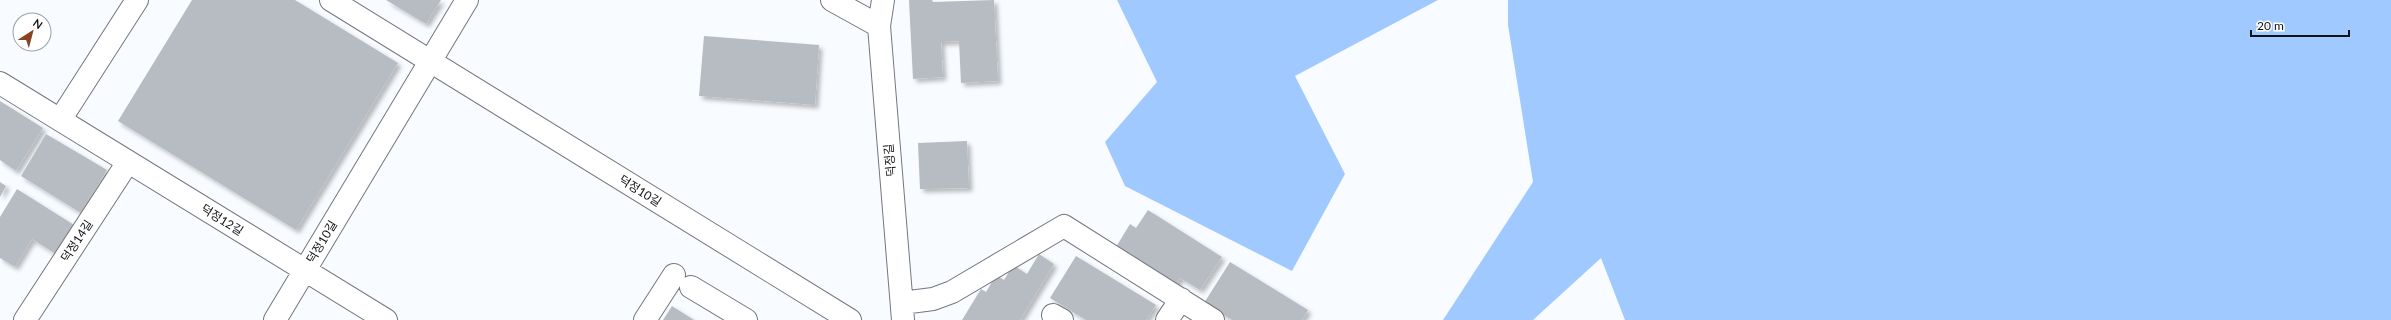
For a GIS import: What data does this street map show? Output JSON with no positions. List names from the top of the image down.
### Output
{
  "streets": {
    "street": [
      "덕정길",
      "덕정10길",
      "덕정12길",
      "덕정14길"
    ]
  },
  "crossings": [
    ["덕정10길", "덕정12길"],
    ["덕정12길", "덕정14길"]
  ],
  "scale_bar": "20 m",
  "north": "top right"
}
